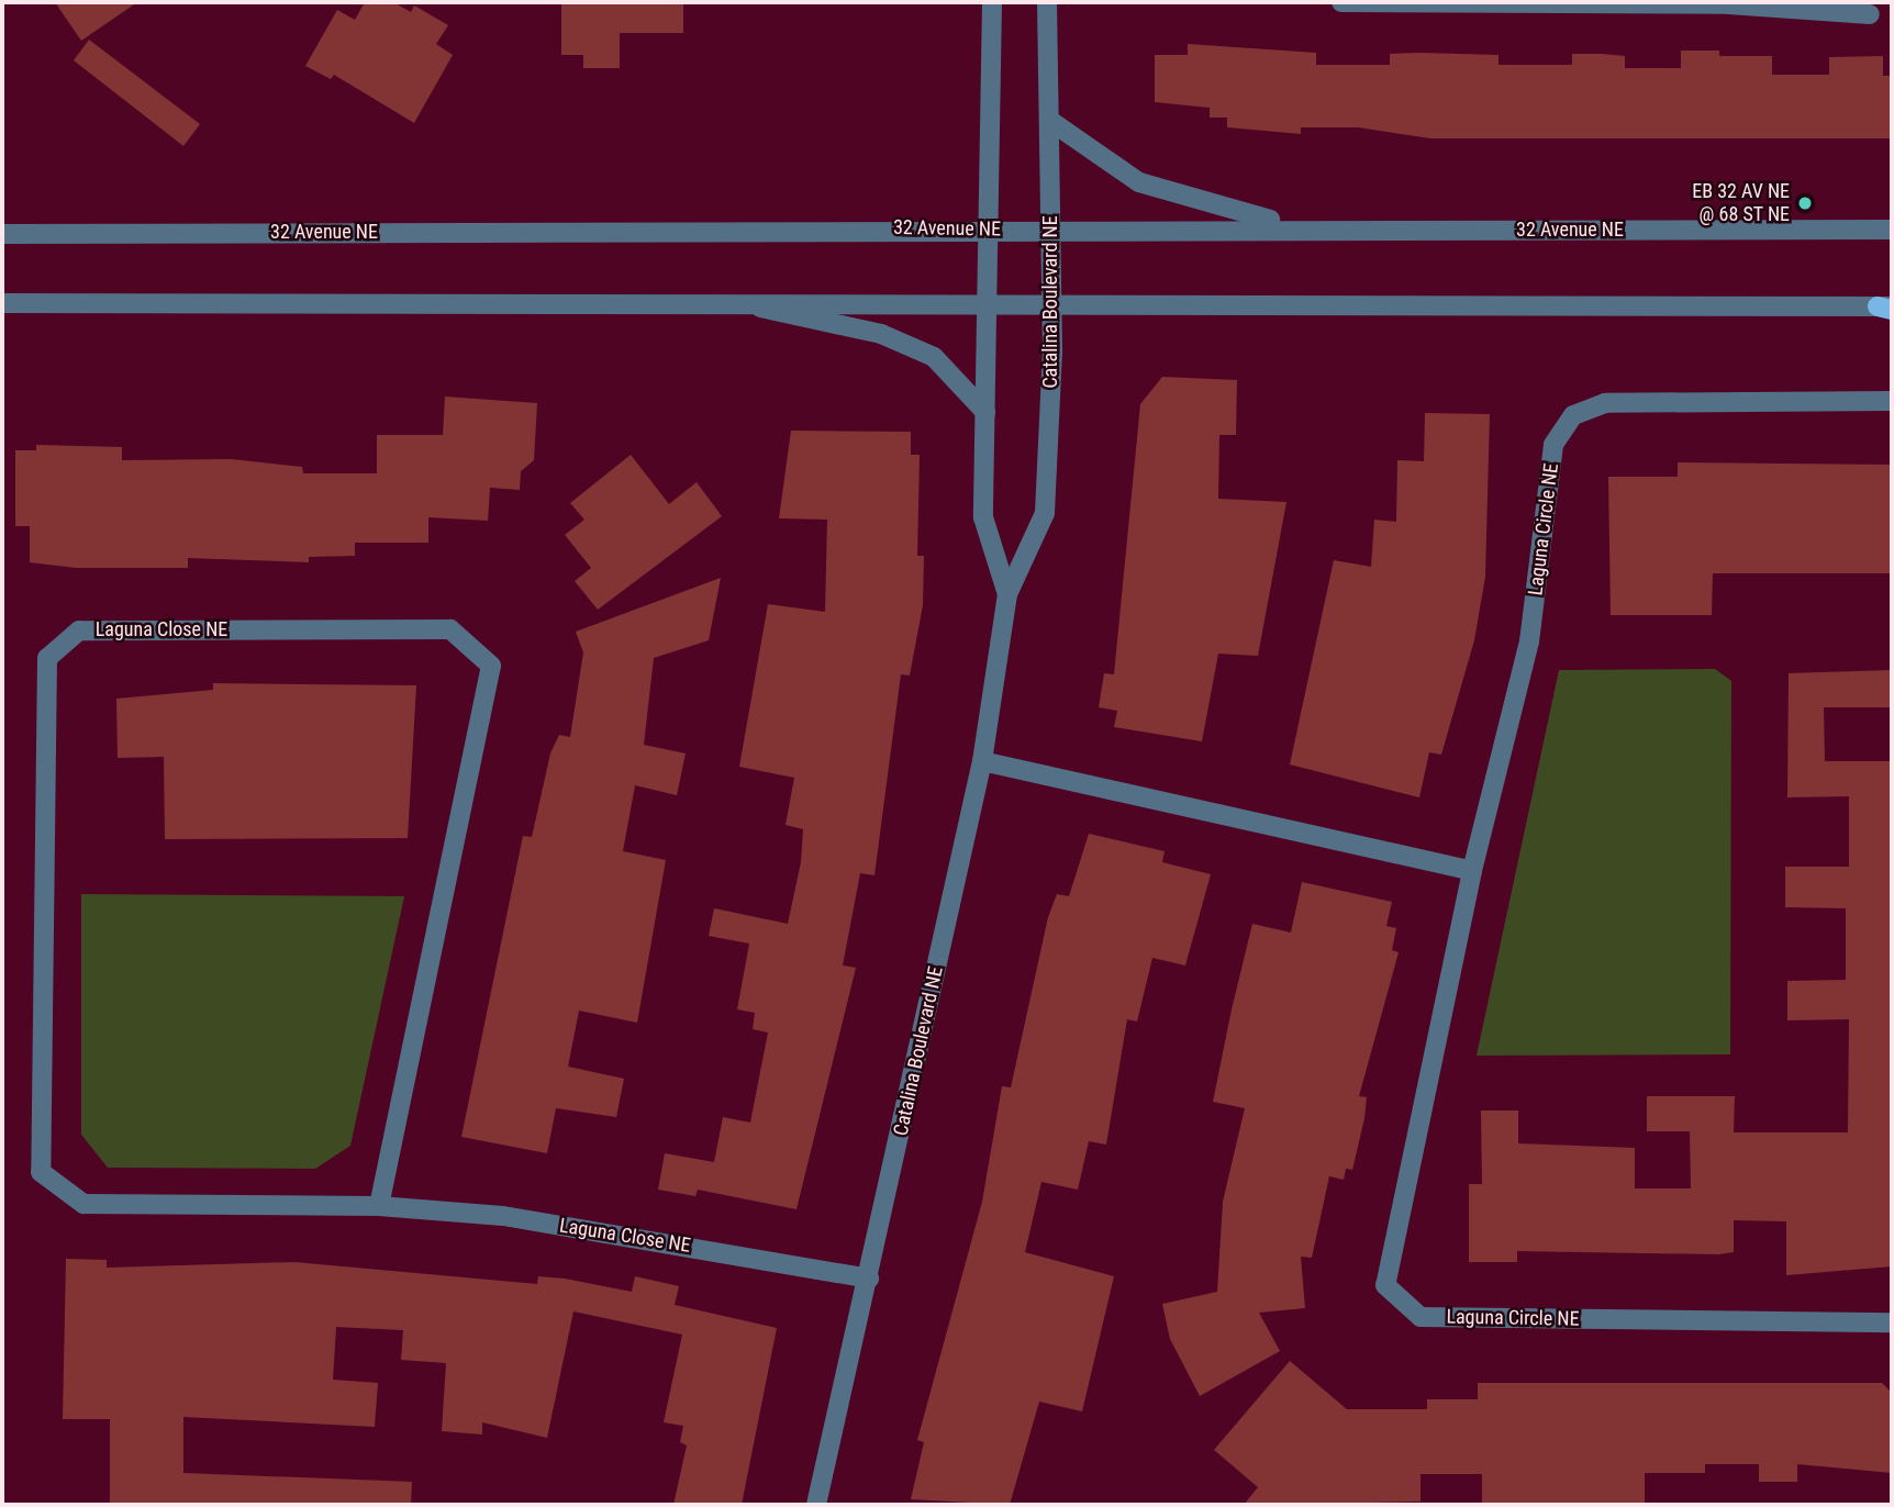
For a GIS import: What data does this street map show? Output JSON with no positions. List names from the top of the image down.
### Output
{
  "streets": {
    "street": [
      "32 Avenue NE",
      "Catalina Boulevard NE",
      "Laguna Circle NE",
      "Laguna Close NE"
    ]
  },
  "crossings": [
    ["32 Avenue NE", "Catalina Boulevard NE"],
    ["Catalina Boulevard NE", "Laguna Close NE"]
  ],
  "places": ["EB 32 AV NE @ 68 ST NE"]
}
